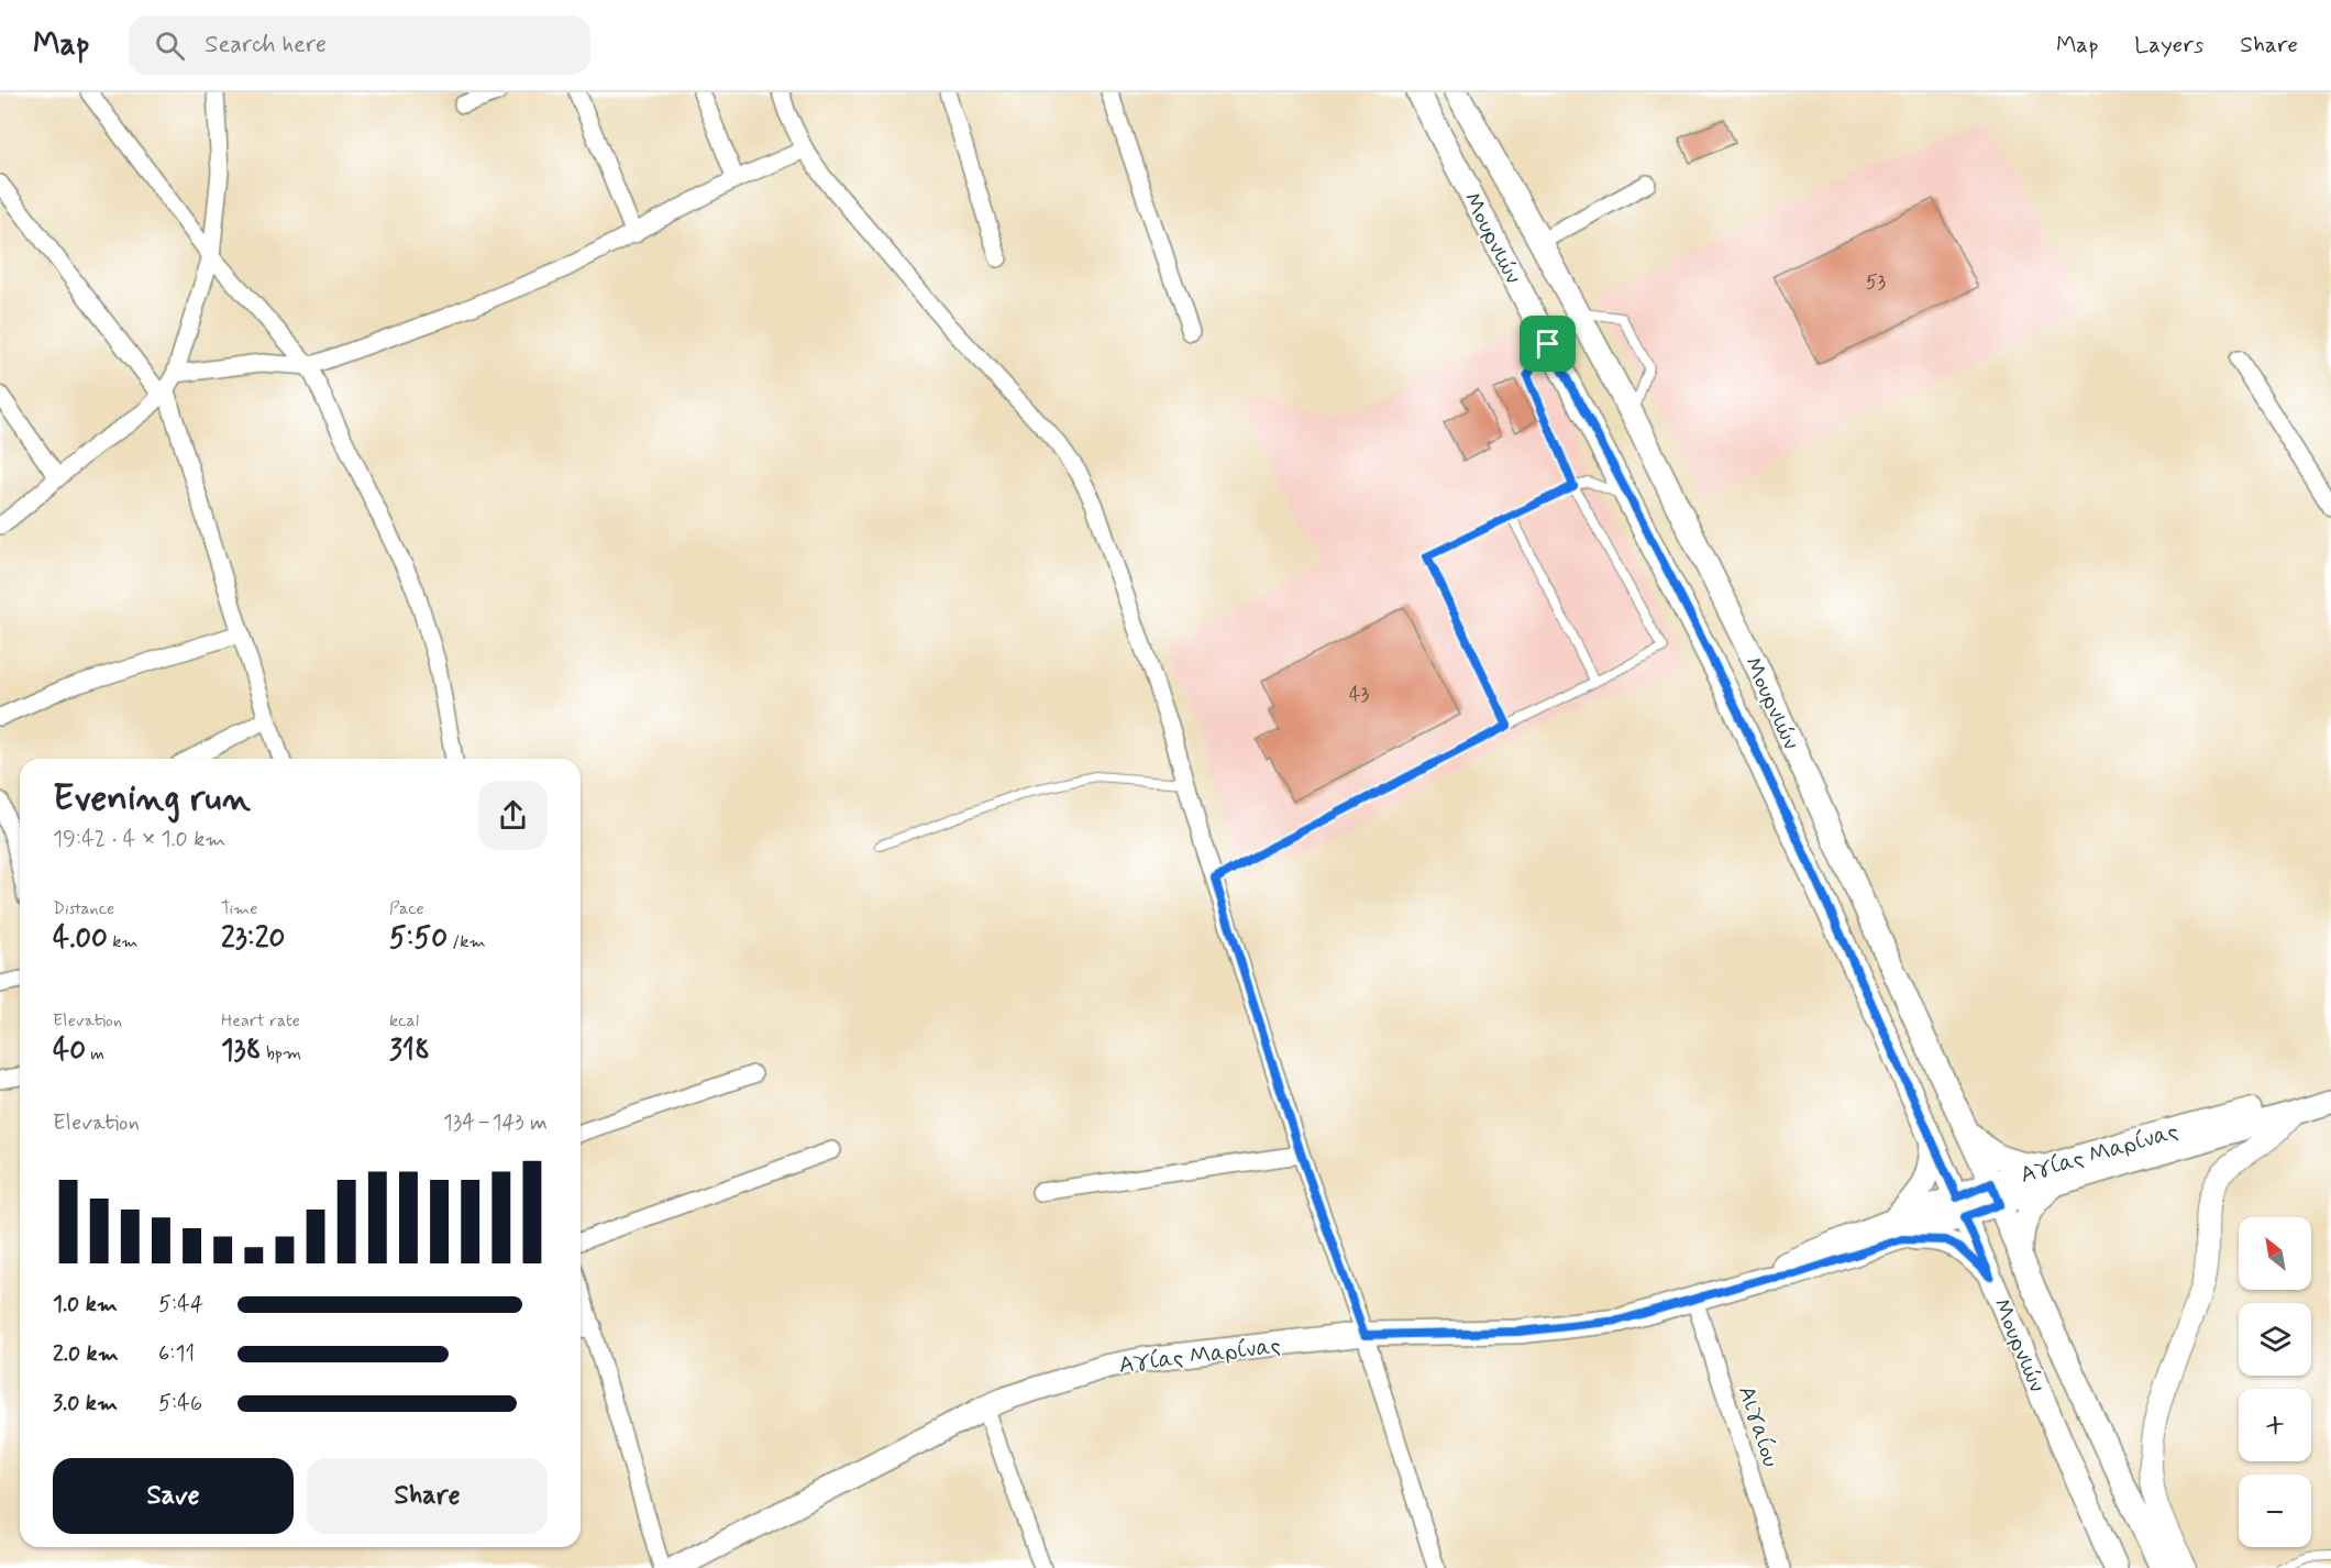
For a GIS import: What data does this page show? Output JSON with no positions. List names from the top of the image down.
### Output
{
  "streets": {
    "main road": ["Μουρνιών", "Αγίας Μαρίνας"],
    "street": ["Αιγαίου"]
  },
  "crossings": [
    ["Μουρνιών", "Αγίας Μαρίνας"],
    ["Αγίας Μαρίνας", "Αιγαίου"]
  ],
  "house_numbers": ["53", "43"],
  "north": "top left",
  "page": {
    "header": "Map",
    "search": "Search here",
    "nav": ["Map", "Layers", "Share"],
    "heading": ["Evening run", "19:42 · 4 × 1.0 km"],
    "stats": [
      ["Distance", "4.00 km"],
      ["Time", "23:20"],
      ["Pace", "5:50 /km"],
      ["Elevation", "40 m"],
      ["Heart rate", "138 bpm"],
      ["kcal", "318"]
    ],
    "chart": ["Elevation", "134–143 m"],
    "map_buttons": ["+", "−"],
    "list": [
      {
        "name": "1.0 km",
        "note": "5:44"
      },
      {
        "name": "2.0 km",
        "note": "6:11"
      },
      {
        "name": "3.0 km",
        "note": "5:46"
      }
    ],
    "buttons": ["Save", "Share"]
  }
}
